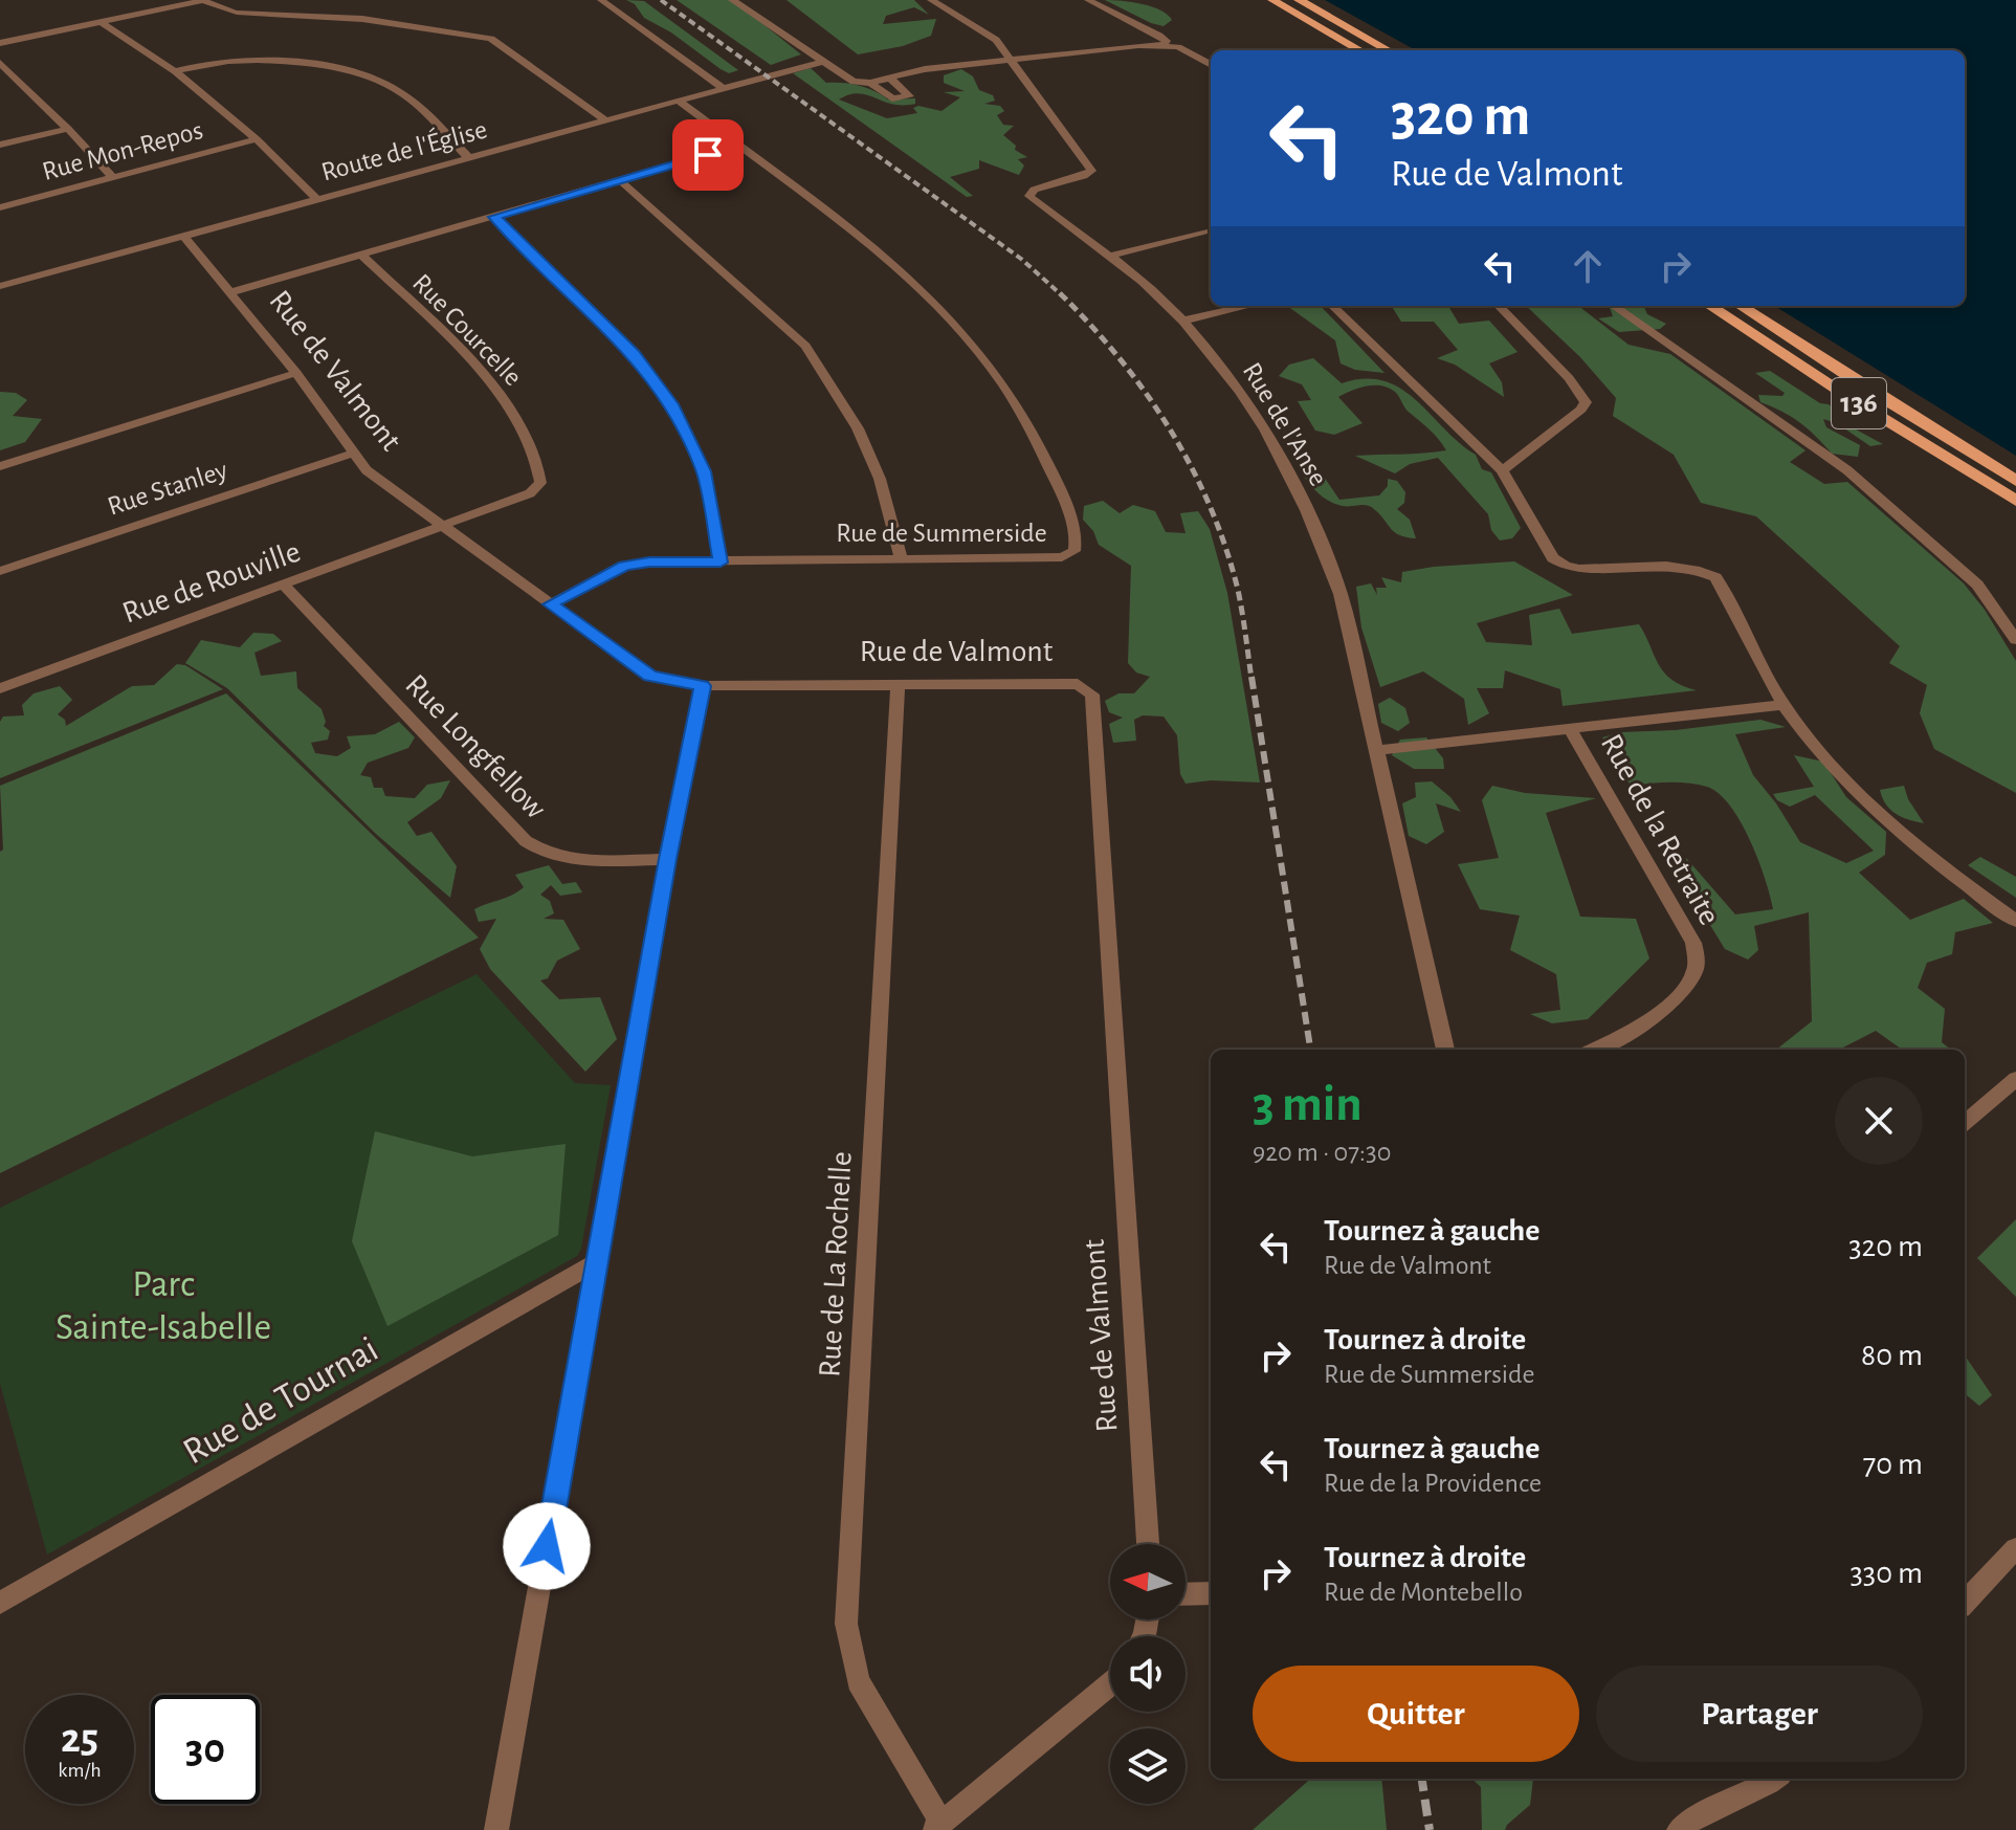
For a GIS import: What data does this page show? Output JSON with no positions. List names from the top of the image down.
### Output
{
  "streets": {
    "main road": ["136"],
    "street": [
      "Rue Mon-Repos",
      "Route de l'Église",
      "Rue Courcelle",
      "Rue de Valmont",
      "Rue de l'Anse",
      "Rue Stanley",
      "Rue de Summerside",
      "Rue de Rouville",
      "Rue Longfellow",
      "Rue de la Retraite",
      "Rue de La Rochelle",
      "Rue de Tournai"
    ]
  },
  "crossings": [
    ["Route de l'Église", "Rue de Valmont"],
    ["Route de l'Église", "Rue de Summerside"],
    ["Rue Courcelle", "Rue de Valmont"],
    ["Rue Courcelle", "Rue de Rouville"],
    ["Rue de Valmont", "Rue Stanley"],
    ["Rue de Valmont", "Rue de Summerside"],
    ["Rue de Valmont", "Rue de Rouville"],
    ["Rue de Valmont", "Rue de La Rochelle"],
    ["Rue de Rouville", "Rue Longfellow"]
  ],
  "parks": ["Parc Sainte-Isabelle"],
  "north": "left",
  "page": {
    "turn": ["320 m", "Rue de Valmont"],
    "heading": ["3 min", "920 m · 07:30"],
    "list": [
      {
        "name": "Tournez à gauche",
        "note": "Rue de Valmont",
        "value": "320 m"
      },
      {
        "name": "Tournez à droite",
        "note": "Rue de Summerside",
        "value": "80 m"
      },
      {
        "name": "Tournez à gauche",
        "note": "Rue de la Providence",
        "value": "70 m"
      },
      {
        "name": "Tournez à droite",
        "note": "Rue de Montebello",
        "value": "330 m"
      }
    ],
    "buttons": ["Quitter", "Partager"],
    "speed": "25 km/h",
    "limit": "30"
  }
}
